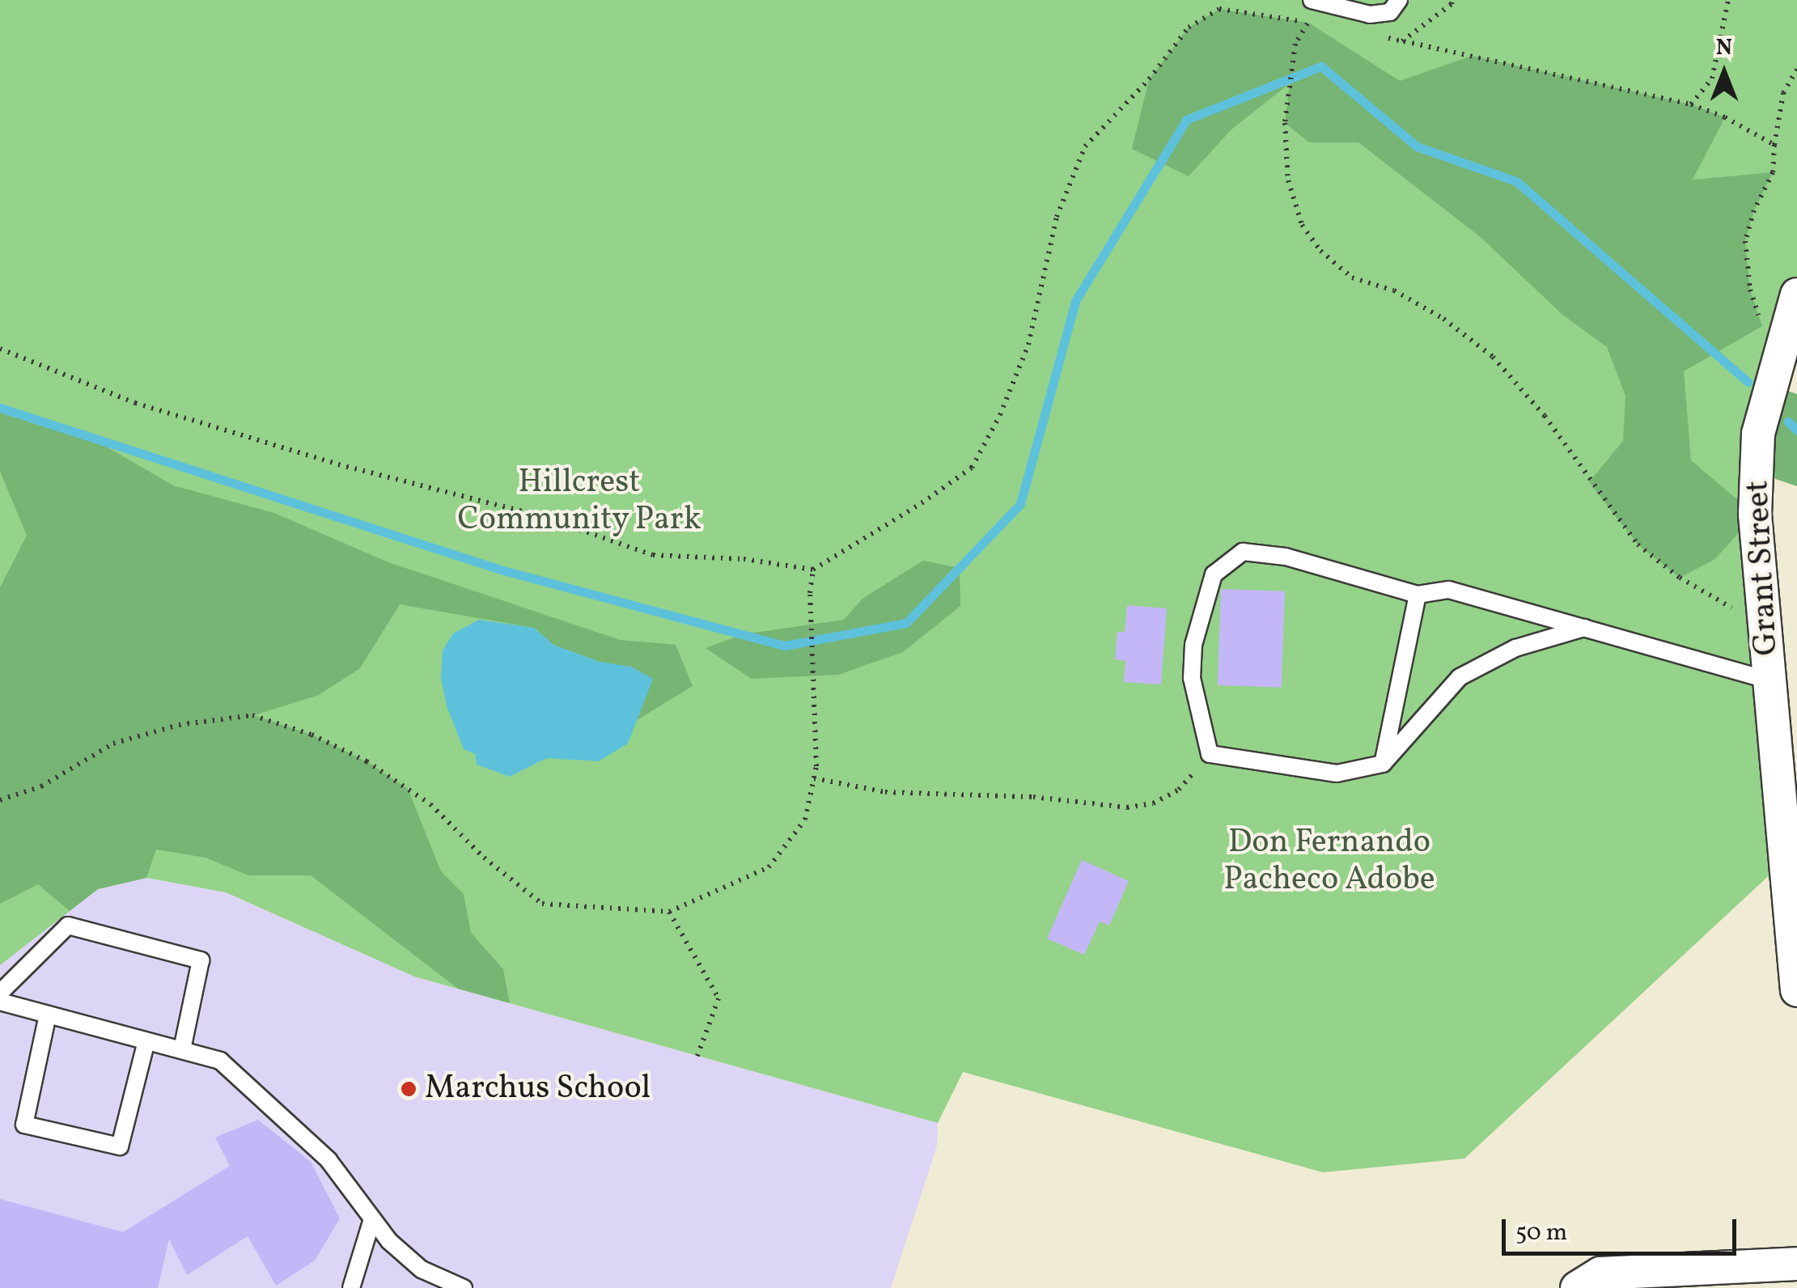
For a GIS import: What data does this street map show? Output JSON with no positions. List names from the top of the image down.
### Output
{
  "streets": {
    "street": ["Grant Street"]
  },
  "parks": ["Hillcrest Community Park", "Don Fernando Pacheco Adobe"],
  "places": ["Marchus School"],
  "scale_bar": "50 m",
  "north": "top"
}
